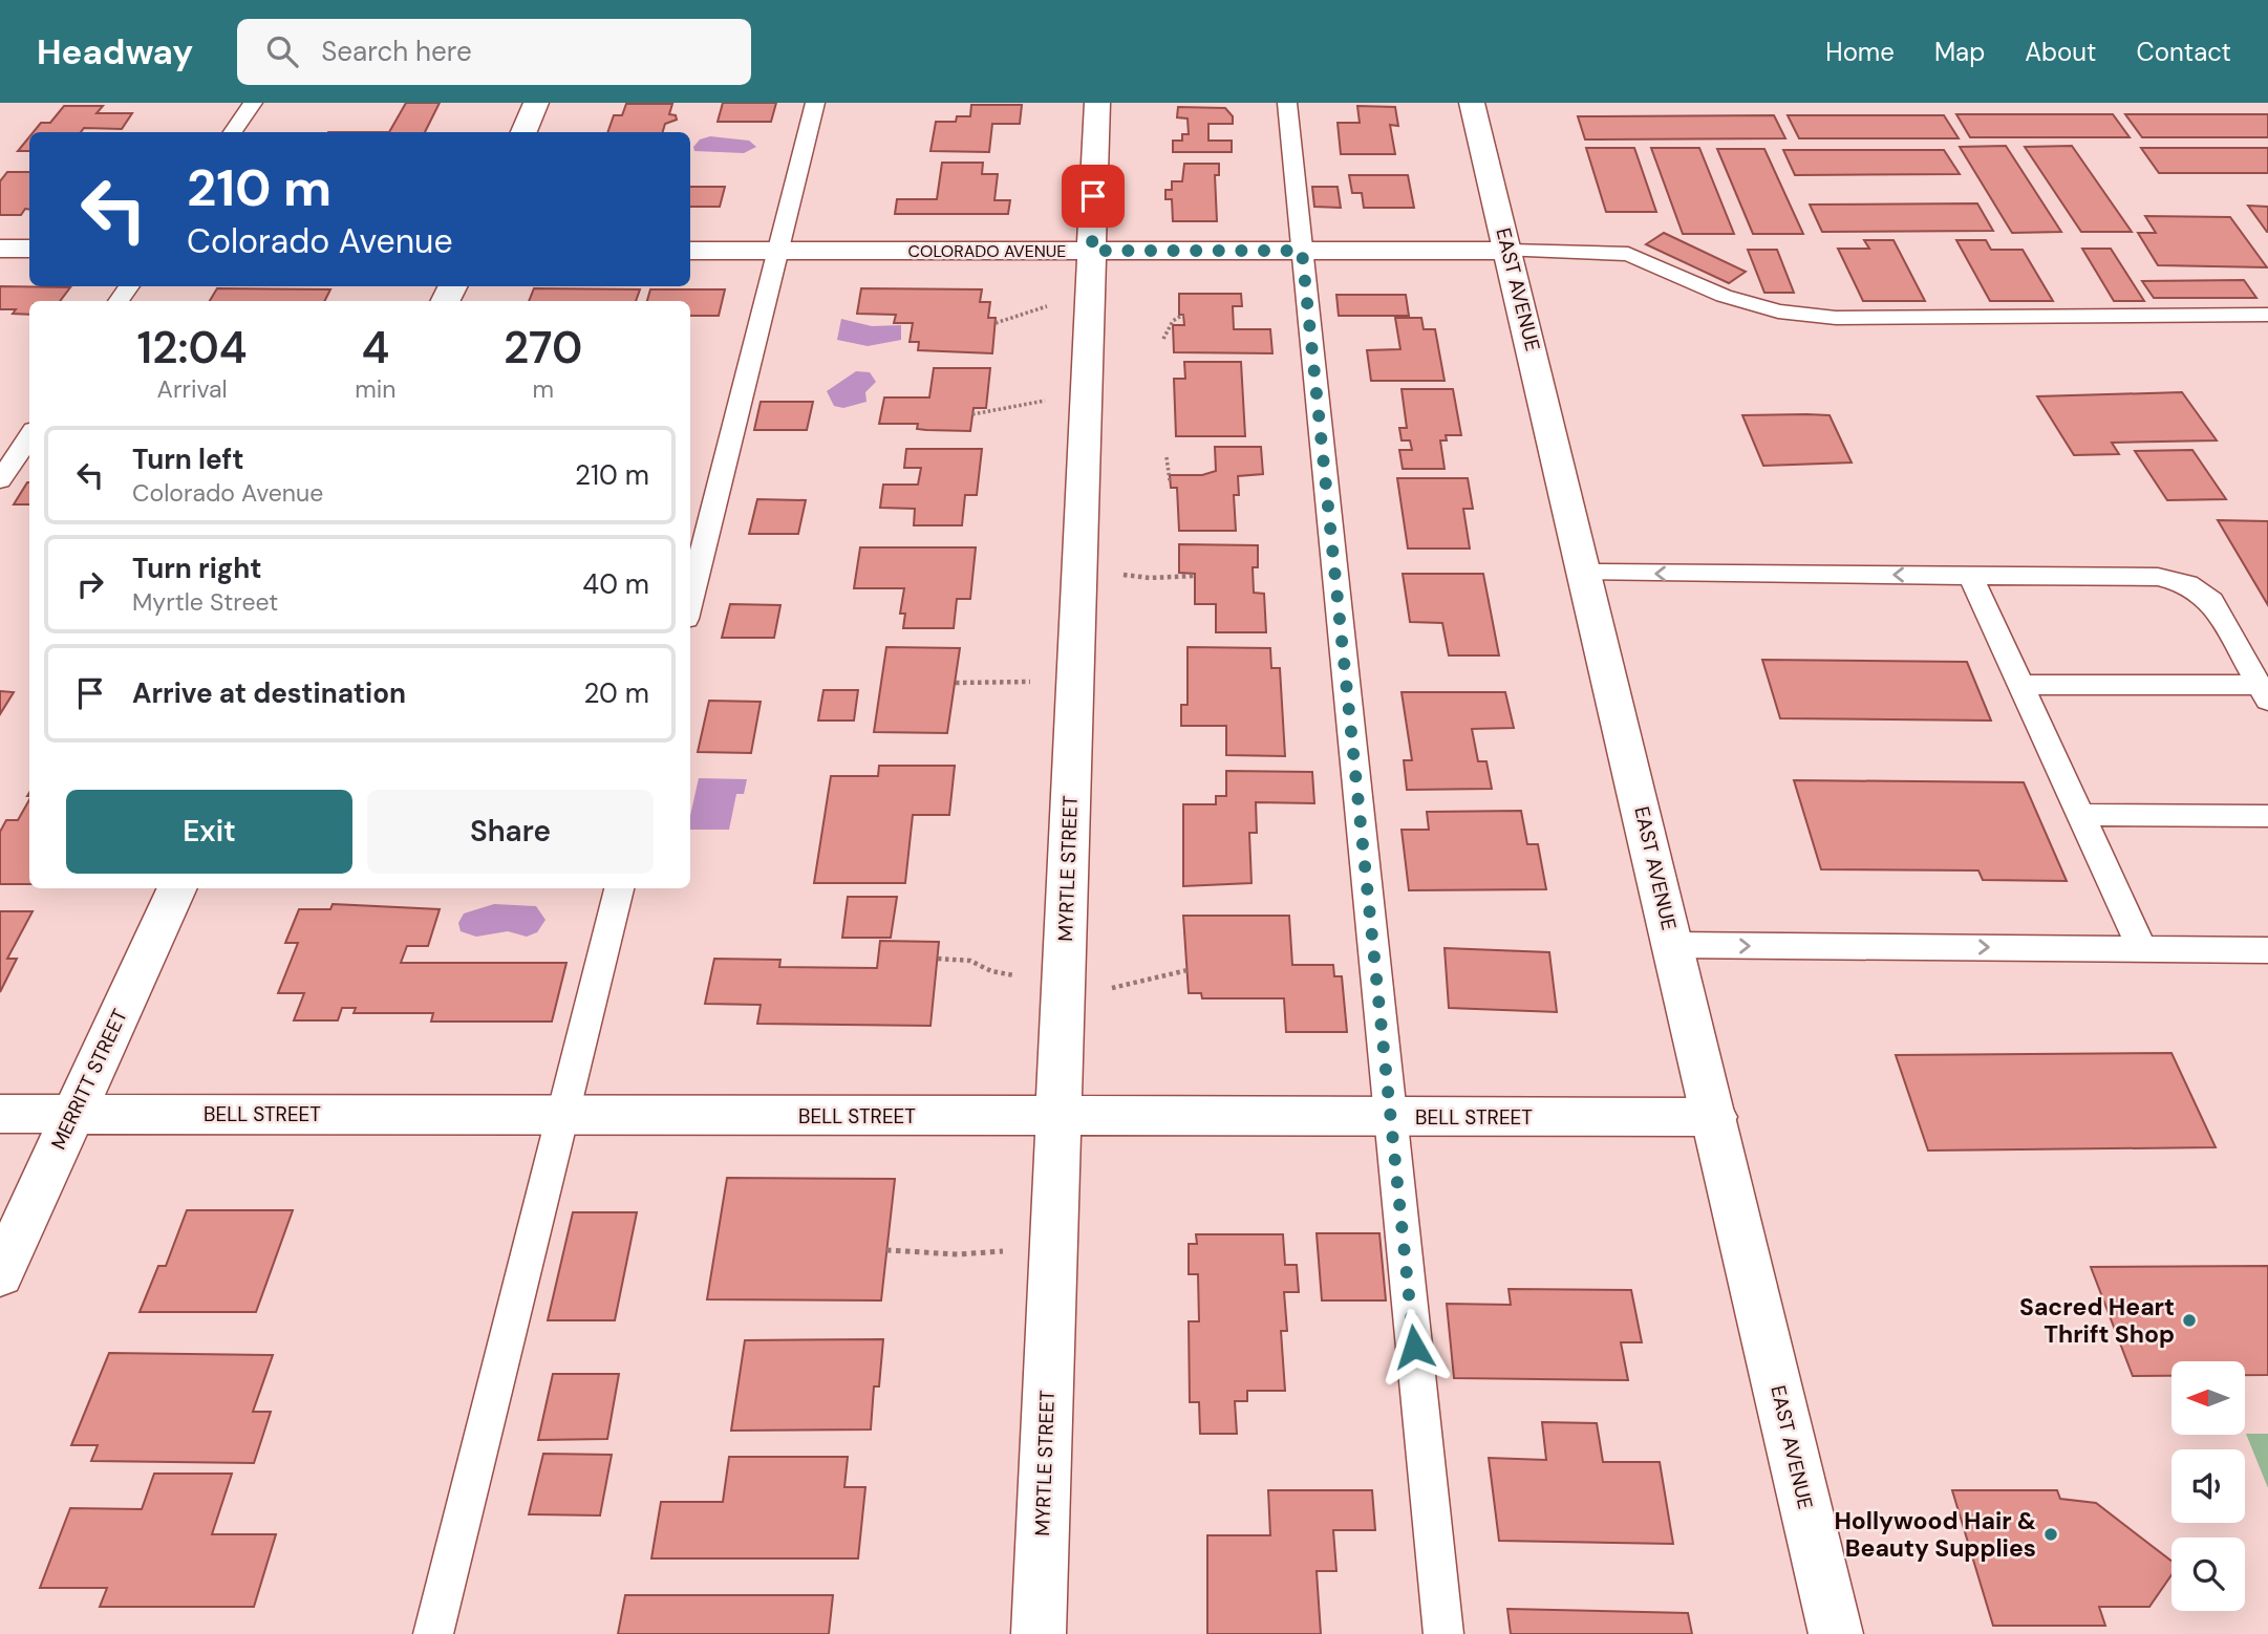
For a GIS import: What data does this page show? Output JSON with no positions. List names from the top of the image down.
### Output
{
  "streets": {
    "street": [
      "COLORADO AVENUE",
      "EAST AVENUE",
      "MYRTLE STREET",
      "MERRITT STREET",
      "BELL STREET"
    ]
  },
  "crossings": [
    ["COLORADO AVENUE", "EAST AVENUE"],
    ["COLORADO AVENUE", "MYRTLE STREET"],
    ["EAST AVENUE", "BELL STREET"],
    ["MYRTLE STREET", "BELL STREET"],
    ["MERRITT STREET", "BELL STREET"]
  ],
  "places": ["Sacred Heart Thrift Shop", "Hollywood Hair & Beauty Supplies"],
  "north": "left",
  "page": {
    "header": "Headway",
    "search": "Search here",
    "nav": [
      "Home",
      "Map",
      "About",
      "Contact"
    ],
    "turn": ["210 m", "Colorado Avenue"],
    "eta": [
      "12:04",
      "Arrival",
      "4",
      "min",
      "270",
      "m"
    ],
    "list": [
      {
        "name": "Turn left",
        "note": "Colorado Avenue",
        "value": "210 m"
      },
      {
        "name": "Turn right",
        "note": "Myrtle Street",
        "value": "40 m"
      },
      {
        "name": "Arrive at destination",
        "value": "20 m"
      }
    ],
    "buttons": ["Exit", "Share"]
  }
}
